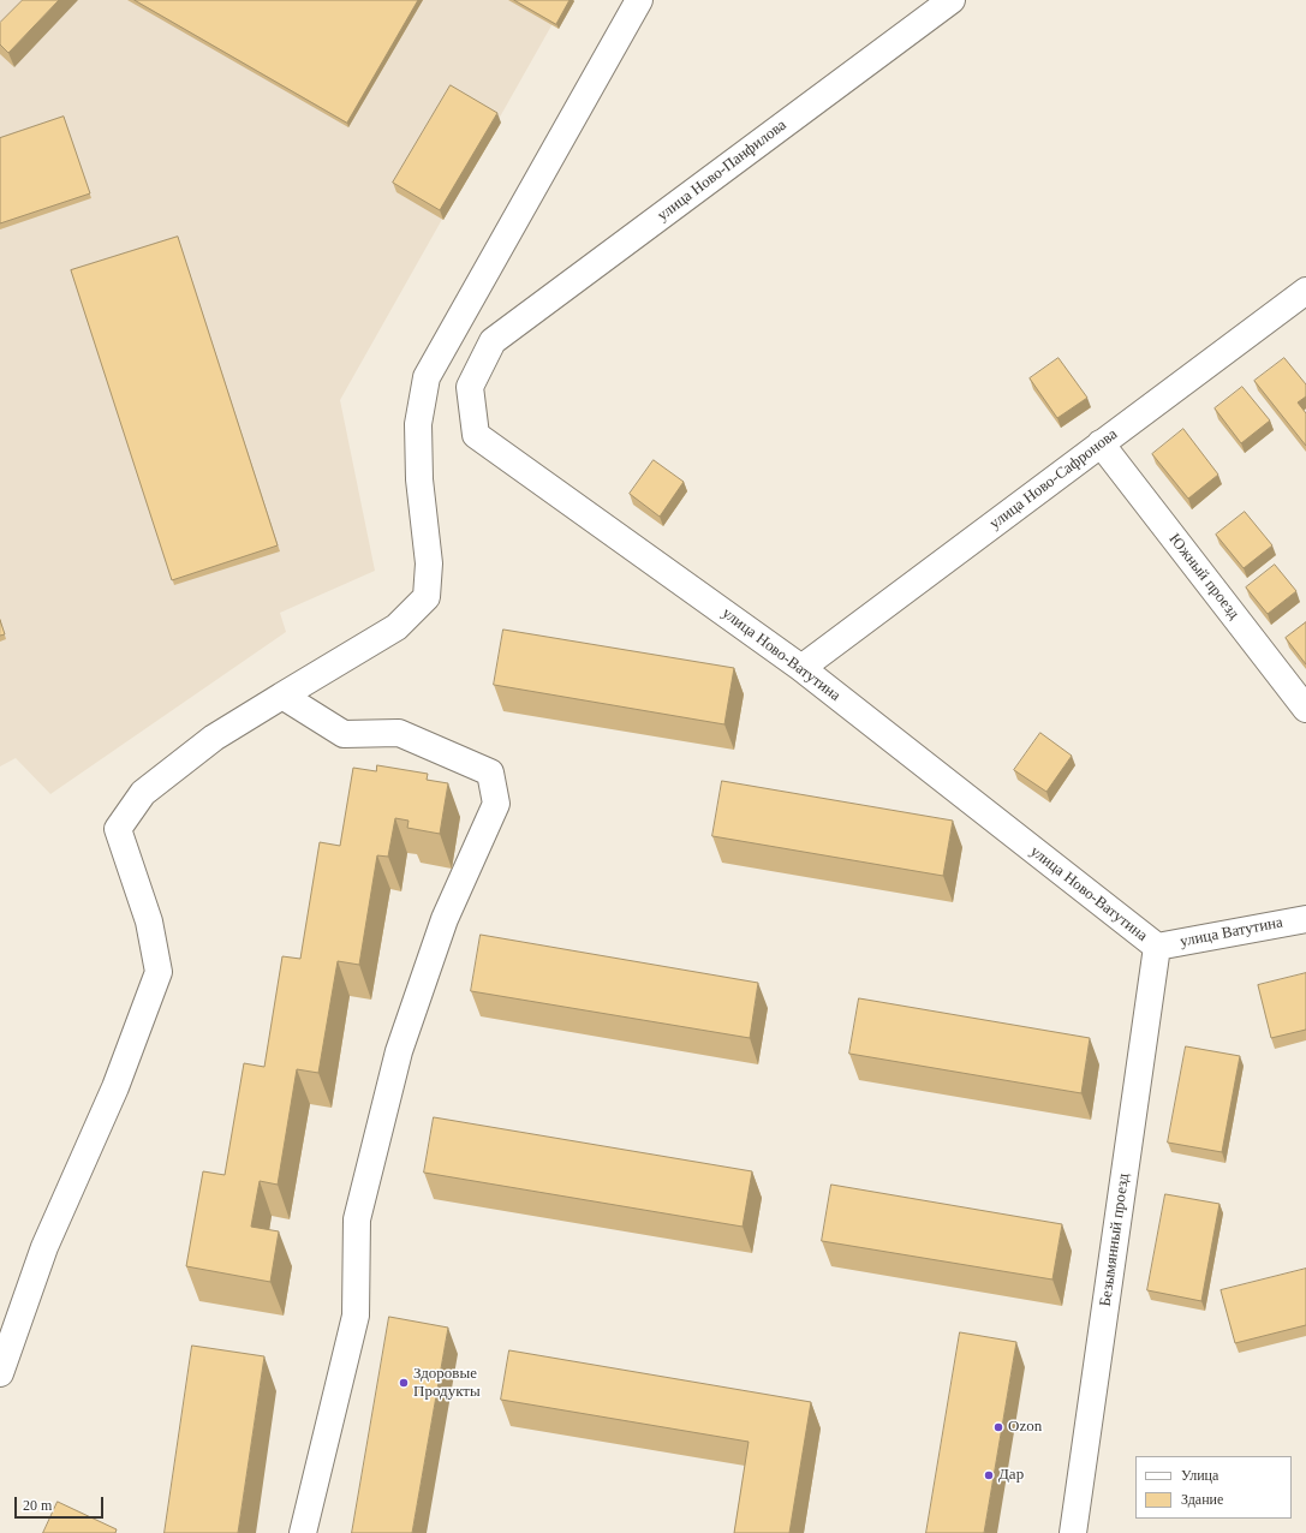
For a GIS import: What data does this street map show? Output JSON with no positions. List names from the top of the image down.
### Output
{
  "streets": {
    "street": [
      "улица Ново-Панфилова",
      "улица Ново-Сафронова",
      "Южный проезд",
      "улица Ново-Ватутина",
      "улица Ватутина",
      "Безымянный проезд"
    ]
  },
  "crossings": [
    ["улица Ново-Панфилова", "улица Ново-Ватутина"],
    ["улица Ново-Сафронова", "Южный проезд"],
    ["улица Ново-Сафронова", "улица Ново-Ватутина"],
    ["улица Ново-Ватутина", "улица Ватутина"],
    ["улица Ново-Ватутина", "Безымянный проезд"],
    ["улица Ватутина", "Безымянный проезд"]
  ],
  "places": ["Здоровые Продукты", "Ozon", "Дар"],
  "legend": ["Улица", "Здание"],
  "scale_bar": "20 m"
}
